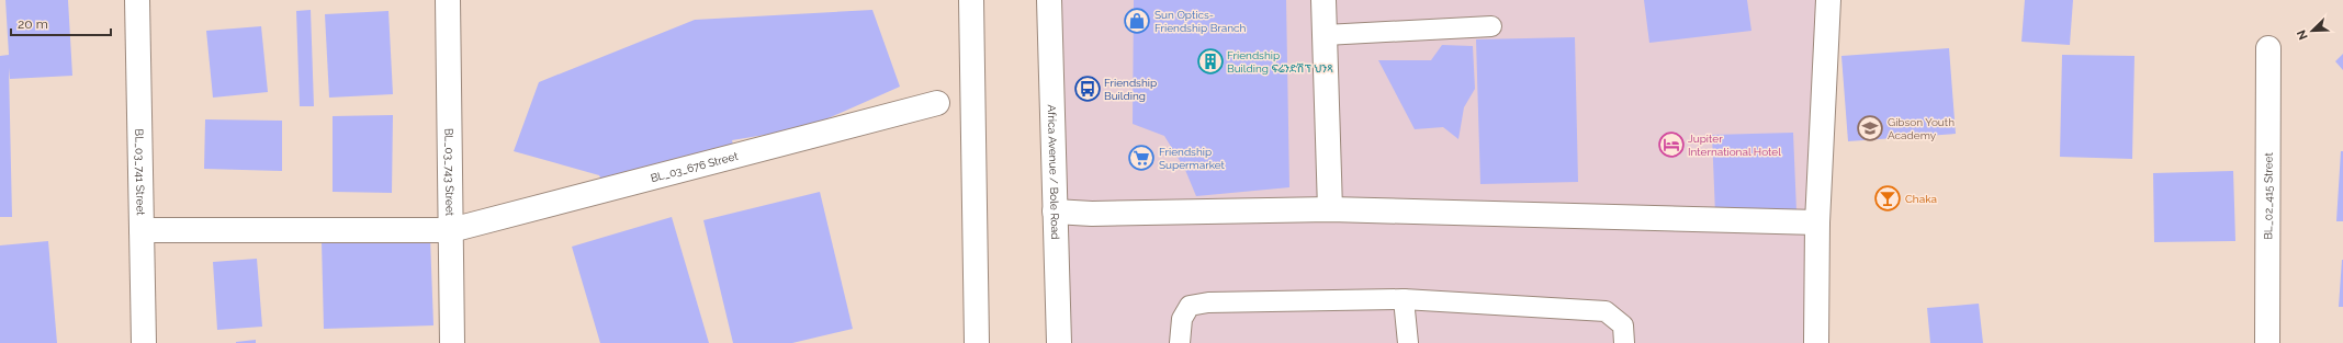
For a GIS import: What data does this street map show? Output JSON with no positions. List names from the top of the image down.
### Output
{
  "streets": {
    "street": [
      "BL_03_676 Street",
      "BL_03_741 Street",
      "BL_03_743 Street",
      "Africa Avenue / Bole Road",
      "BL_02_415 Street"
    ]
  },
  "crossings": [
    ["BL_03_676 Street", "BL_03_741 Street"],
    ["BL_03_676 Street", "BL_03_743 Street"]
  ],
  "places": {
    "shop": ["Sun Optics- Friendship Branch"],
    "building": ["Friendship Building ፍሬንድሽፕ ህንጻ"],
    "bus stop": ["Friendship Building"],
    "school or university": ["Gibson Youth Academy"],
    "hotel": ["Jupiter International Hotel"],
    "supermarket": ["Friendship Supermarket"],
    "bar": ["Chaka"]
  },
  "scale_bar": "20 m",
  "north": "bottom left"
}
